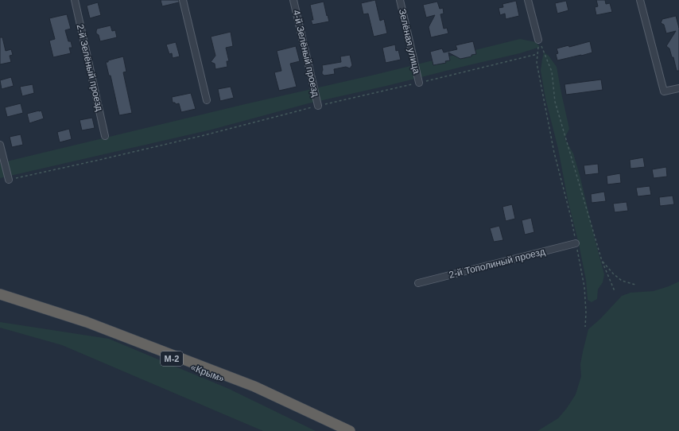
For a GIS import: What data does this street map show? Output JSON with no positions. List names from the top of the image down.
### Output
{
  "streets": {
    "highway": ["М-2", "«Крым»"],
    "street": [
      "Зелёная улица",
      "4-й Зелёный проезд",
      "2-й Зелёный проезд",
      "2-й Тополиный проезд"
    ]
  }
}
